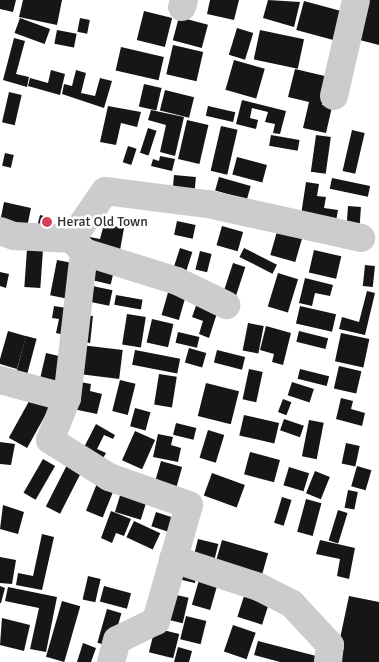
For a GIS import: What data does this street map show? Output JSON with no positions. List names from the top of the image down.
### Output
{
  "places": ["Herat Old Town"]
}
